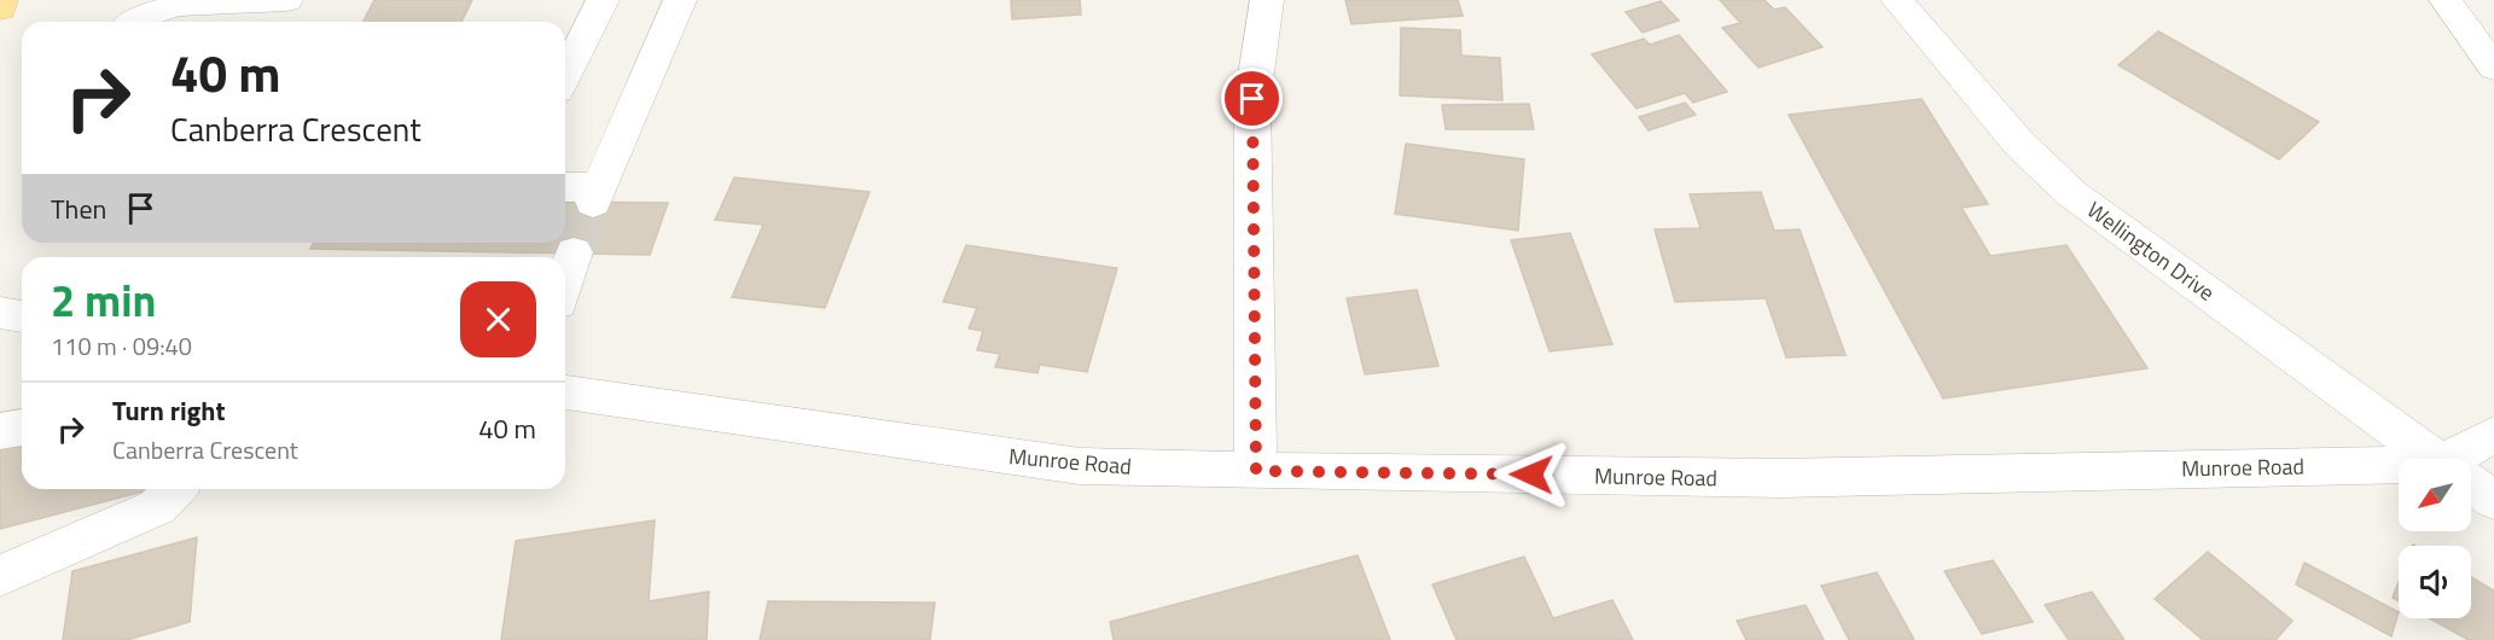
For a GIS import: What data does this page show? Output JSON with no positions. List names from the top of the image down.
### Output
{
  "streets": {
    "street": ["Wellington Drive", "Munroe Road"]
  },
  "north": "bottom left",
  "page": {
    "turn": ["40 m", "Canberra Crescent"],
    "then": "Then",
    "heading": ["2 min", "110 m · 09:40"],
    "list": [
      {
        "name": "Turn right",
        "note": "Canberra Crescent",
        "value": "40 m"
      }
    ]
  }
}
